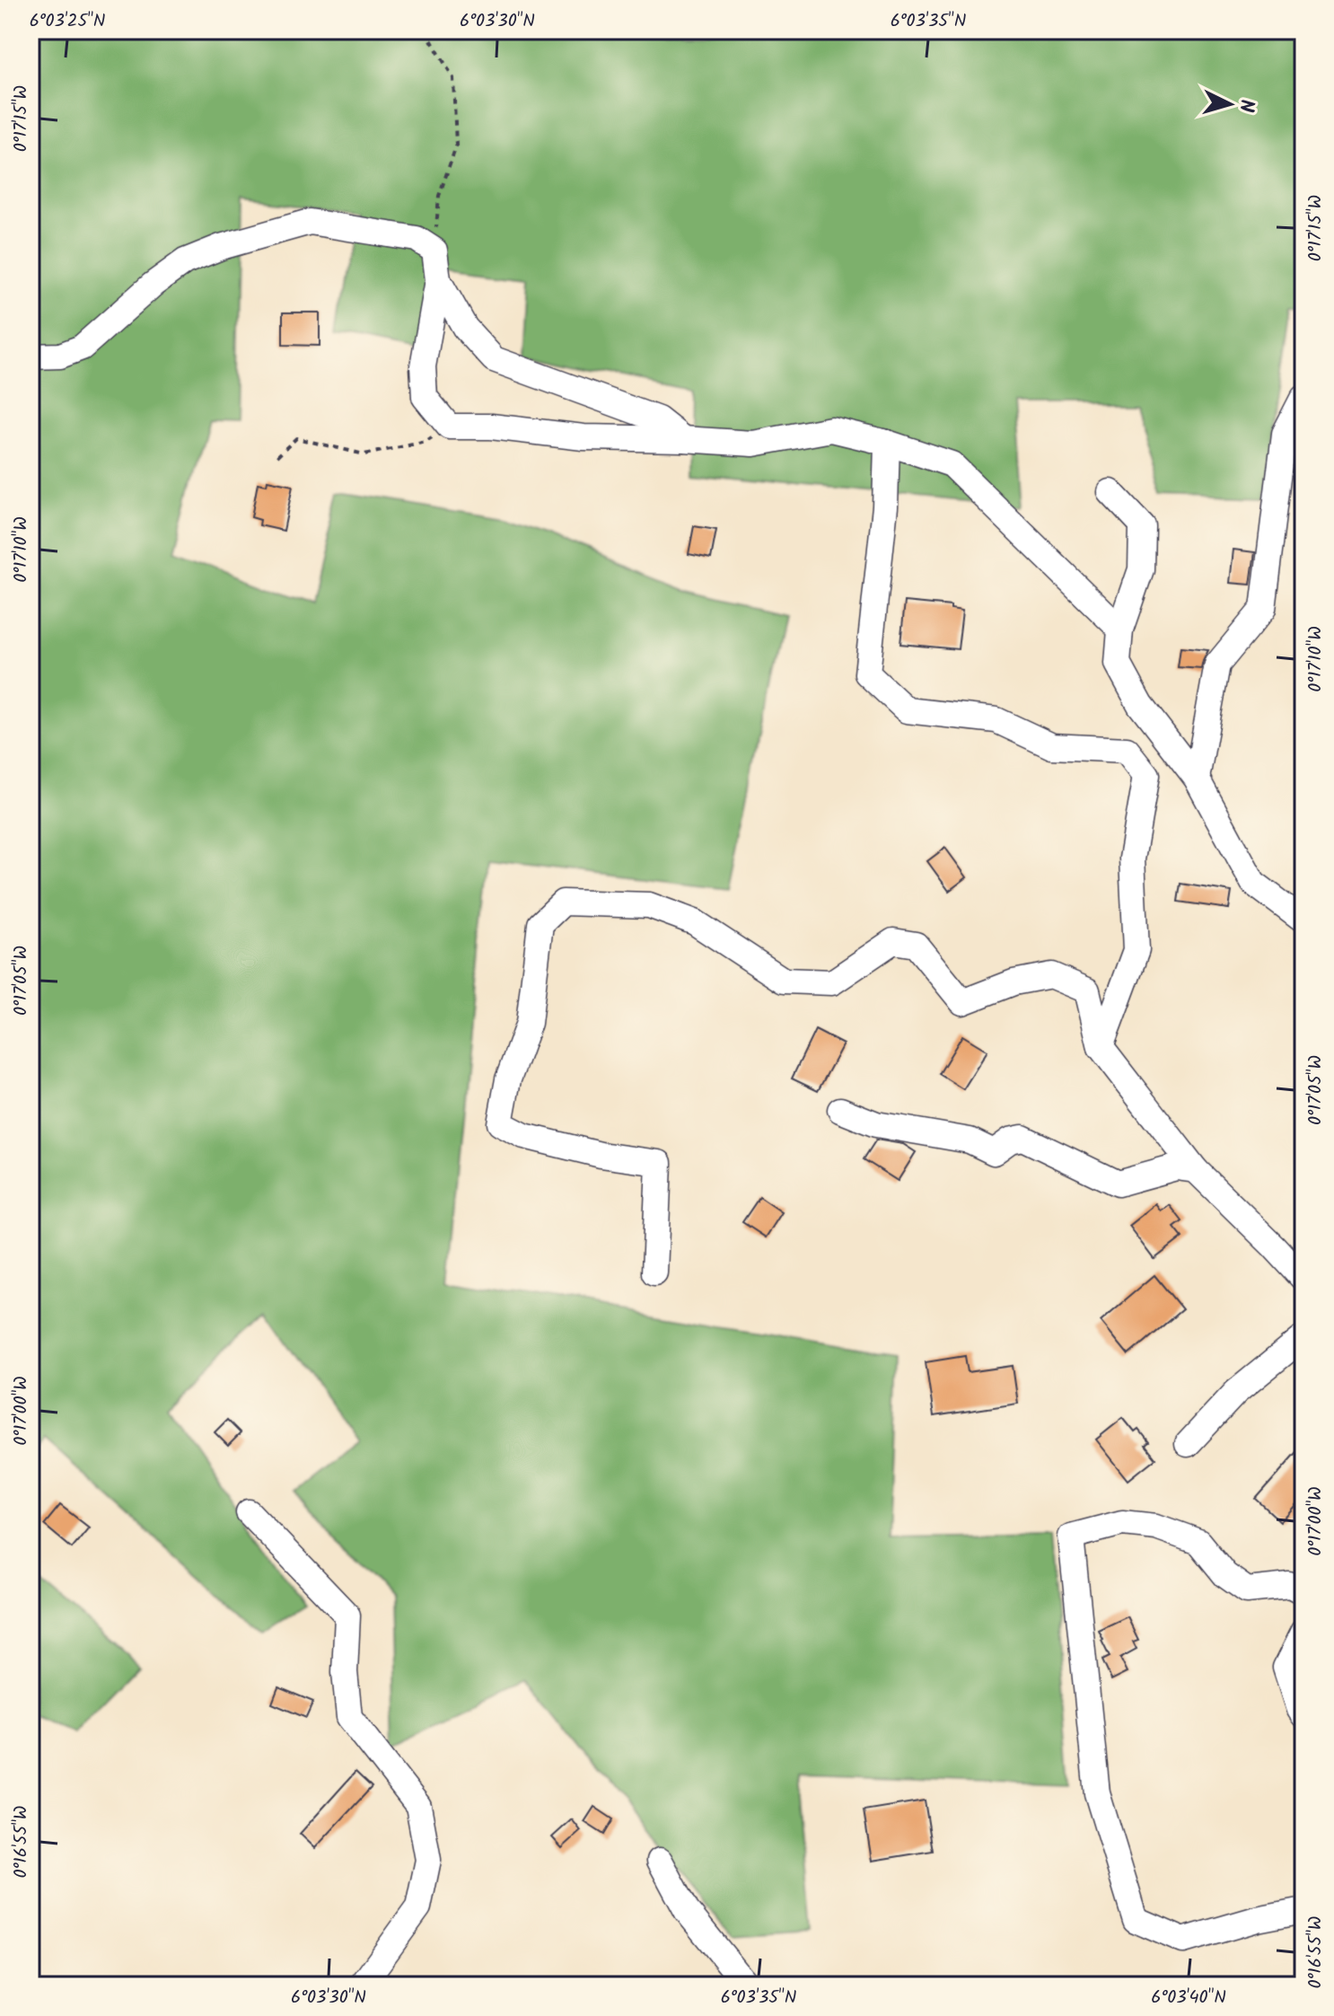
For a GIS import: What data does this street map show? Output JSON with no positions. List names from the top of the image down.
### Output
{
  "north": "right",
  "coordinates": [
    "6°03'25\"N",
    "6°03'30\"N",
    "6°03'35\"N",
    "0°17'15\"W",
    "0°17'10\"W",
    "0°17'05\"W",
    "0°17'00\"W",
    "0°16'55\"W",
    "6°03'40\"N"
  ]
}
